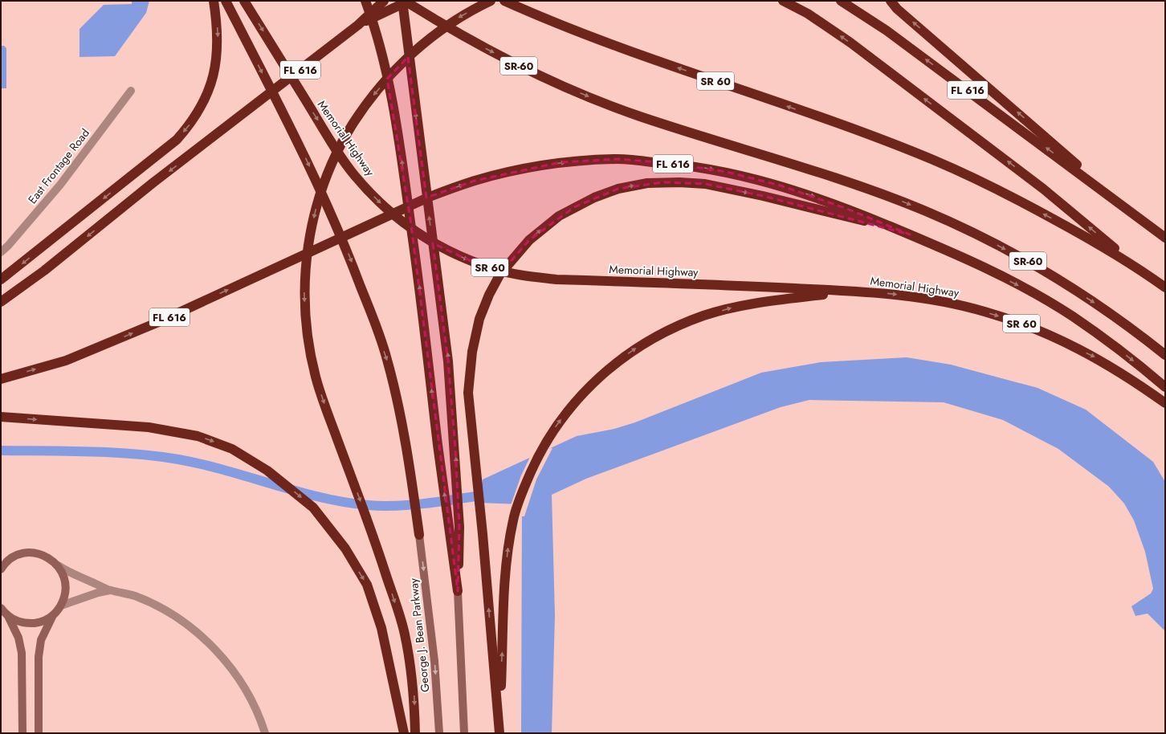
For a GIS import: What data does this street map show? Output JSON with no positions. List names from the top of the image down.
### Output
{
  "streets": {
    "highway": [
      "SR-60",
      "FL 616",
      "SR 60",
      "Memorial Highway"
    ],
    "street": ["East Frontage Road", "George J. Bean Parkway"]
  }
}
